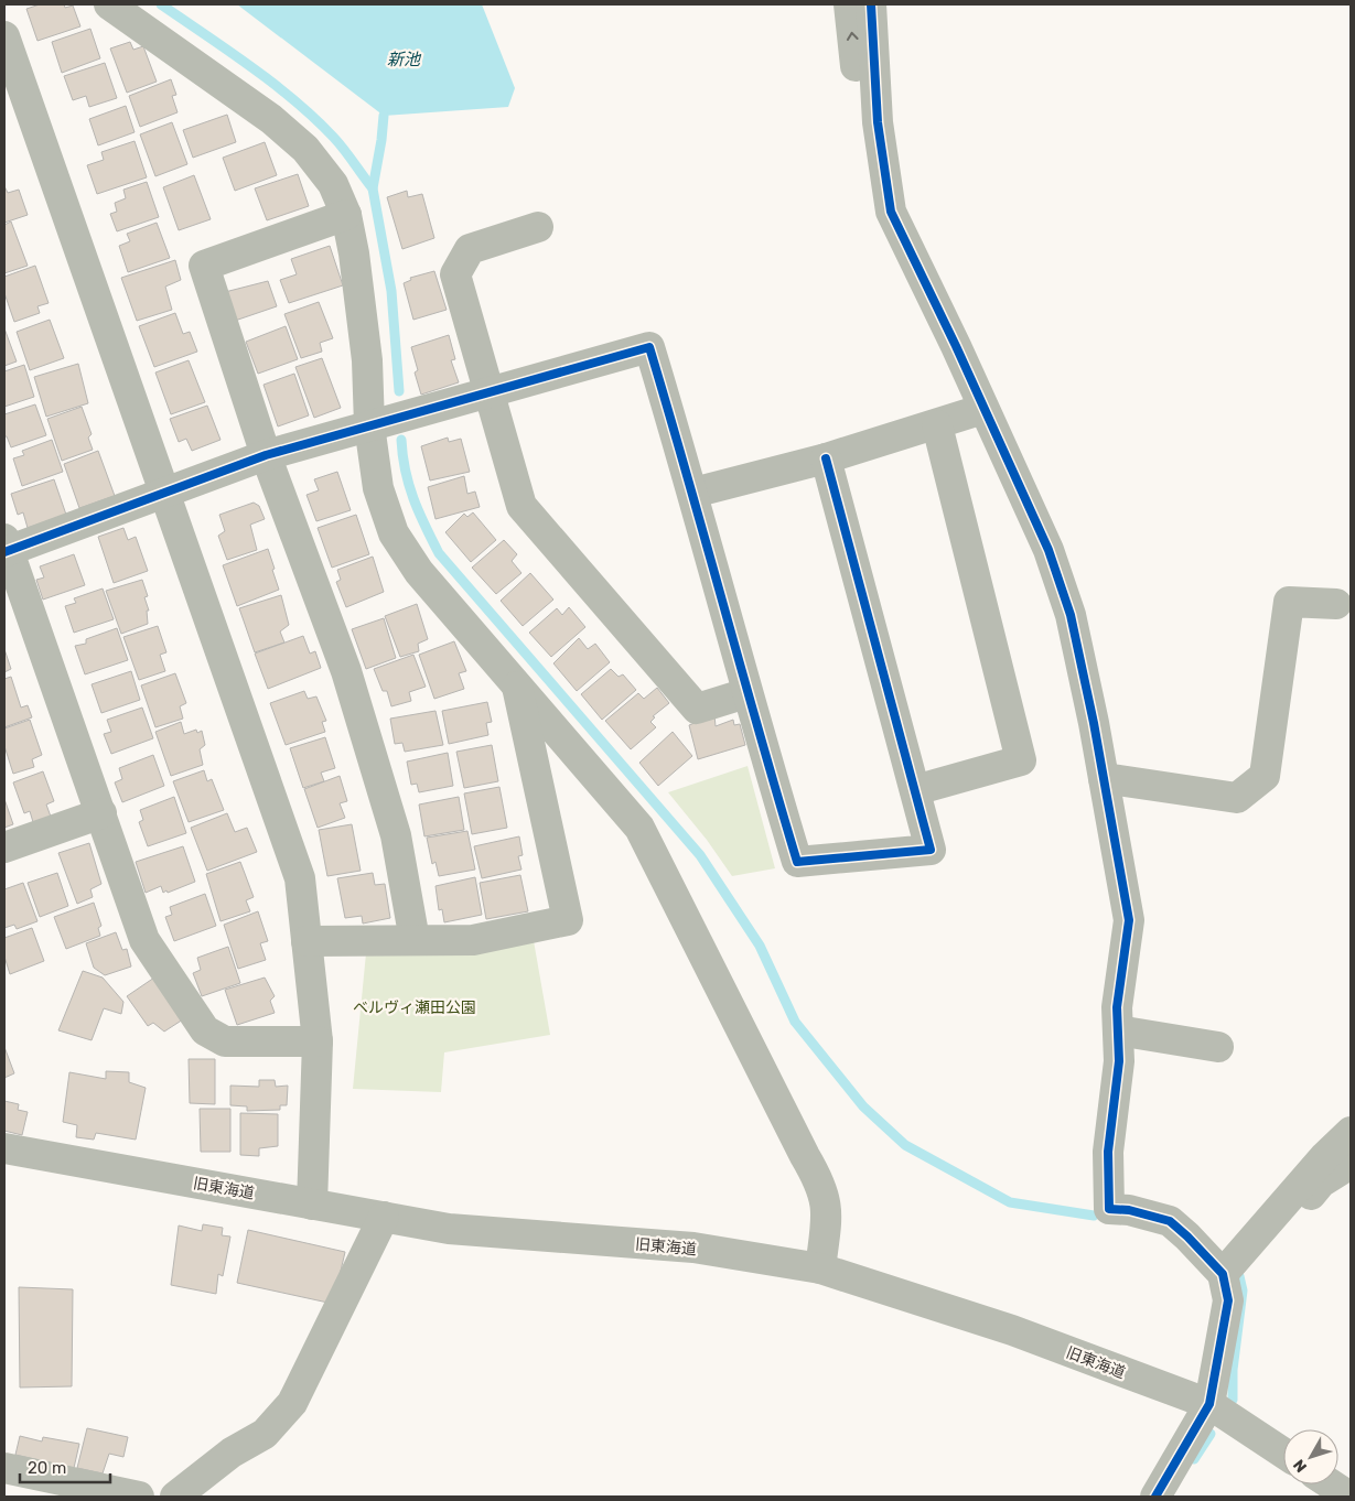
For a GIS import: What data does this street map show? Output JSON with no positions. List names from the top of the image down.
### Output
{
  "streets": {
    "street": ["旧東海道"]
  },
  "water": ["新池"],
  "parks": ["ベルヴィ瀬田公園"],
  "scale_bar": "20 m",
  "north": "bottom left"
}
